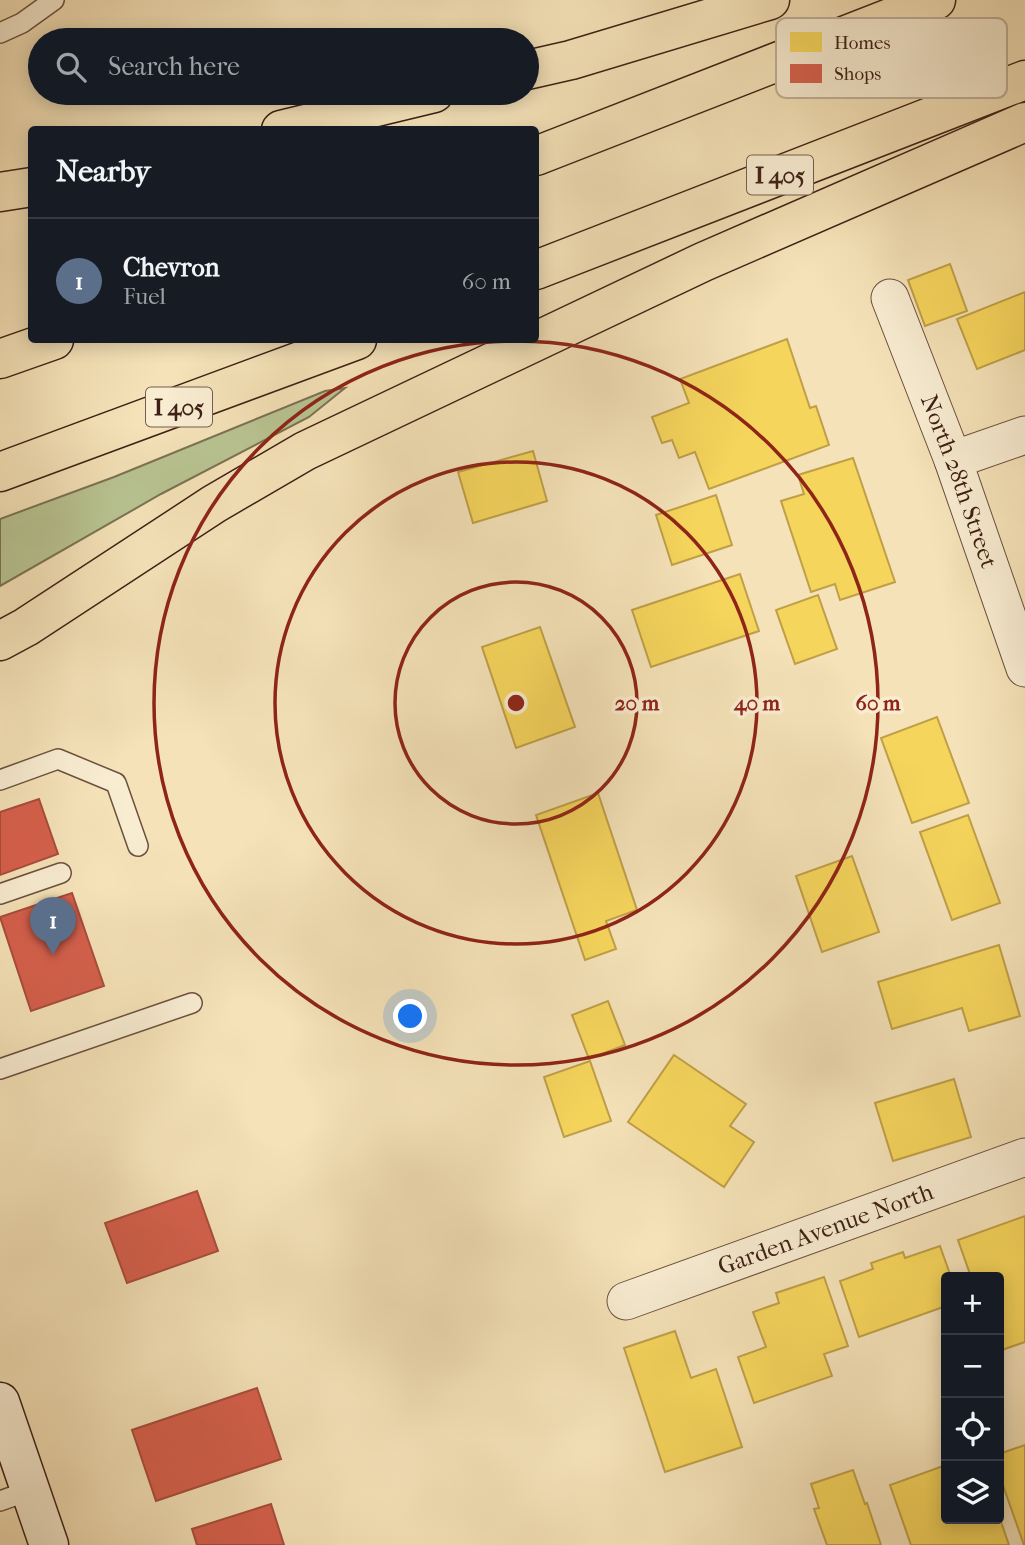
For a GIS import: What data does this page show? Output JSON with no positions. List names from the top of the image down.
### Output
{
  "streets": {
    "highway": ["I 405"],
    "street": ["North 28th Street", "Garden Avenue North"]
  },
  "legend": ["Homes", "Shops"],
  "page": {
    "search": "Search here",
    "heading": "Nearby",
    "list": [
      {
        "mark": "1",
        "name": "Chevron",
        "note": "Fuel",
        "value": "60 m"
      }
    ],
    "pins": "1",
    "map_buttons": ["+", "−"]
  },
  "rings": ["20 m", "40 m", "60 m"]
}
